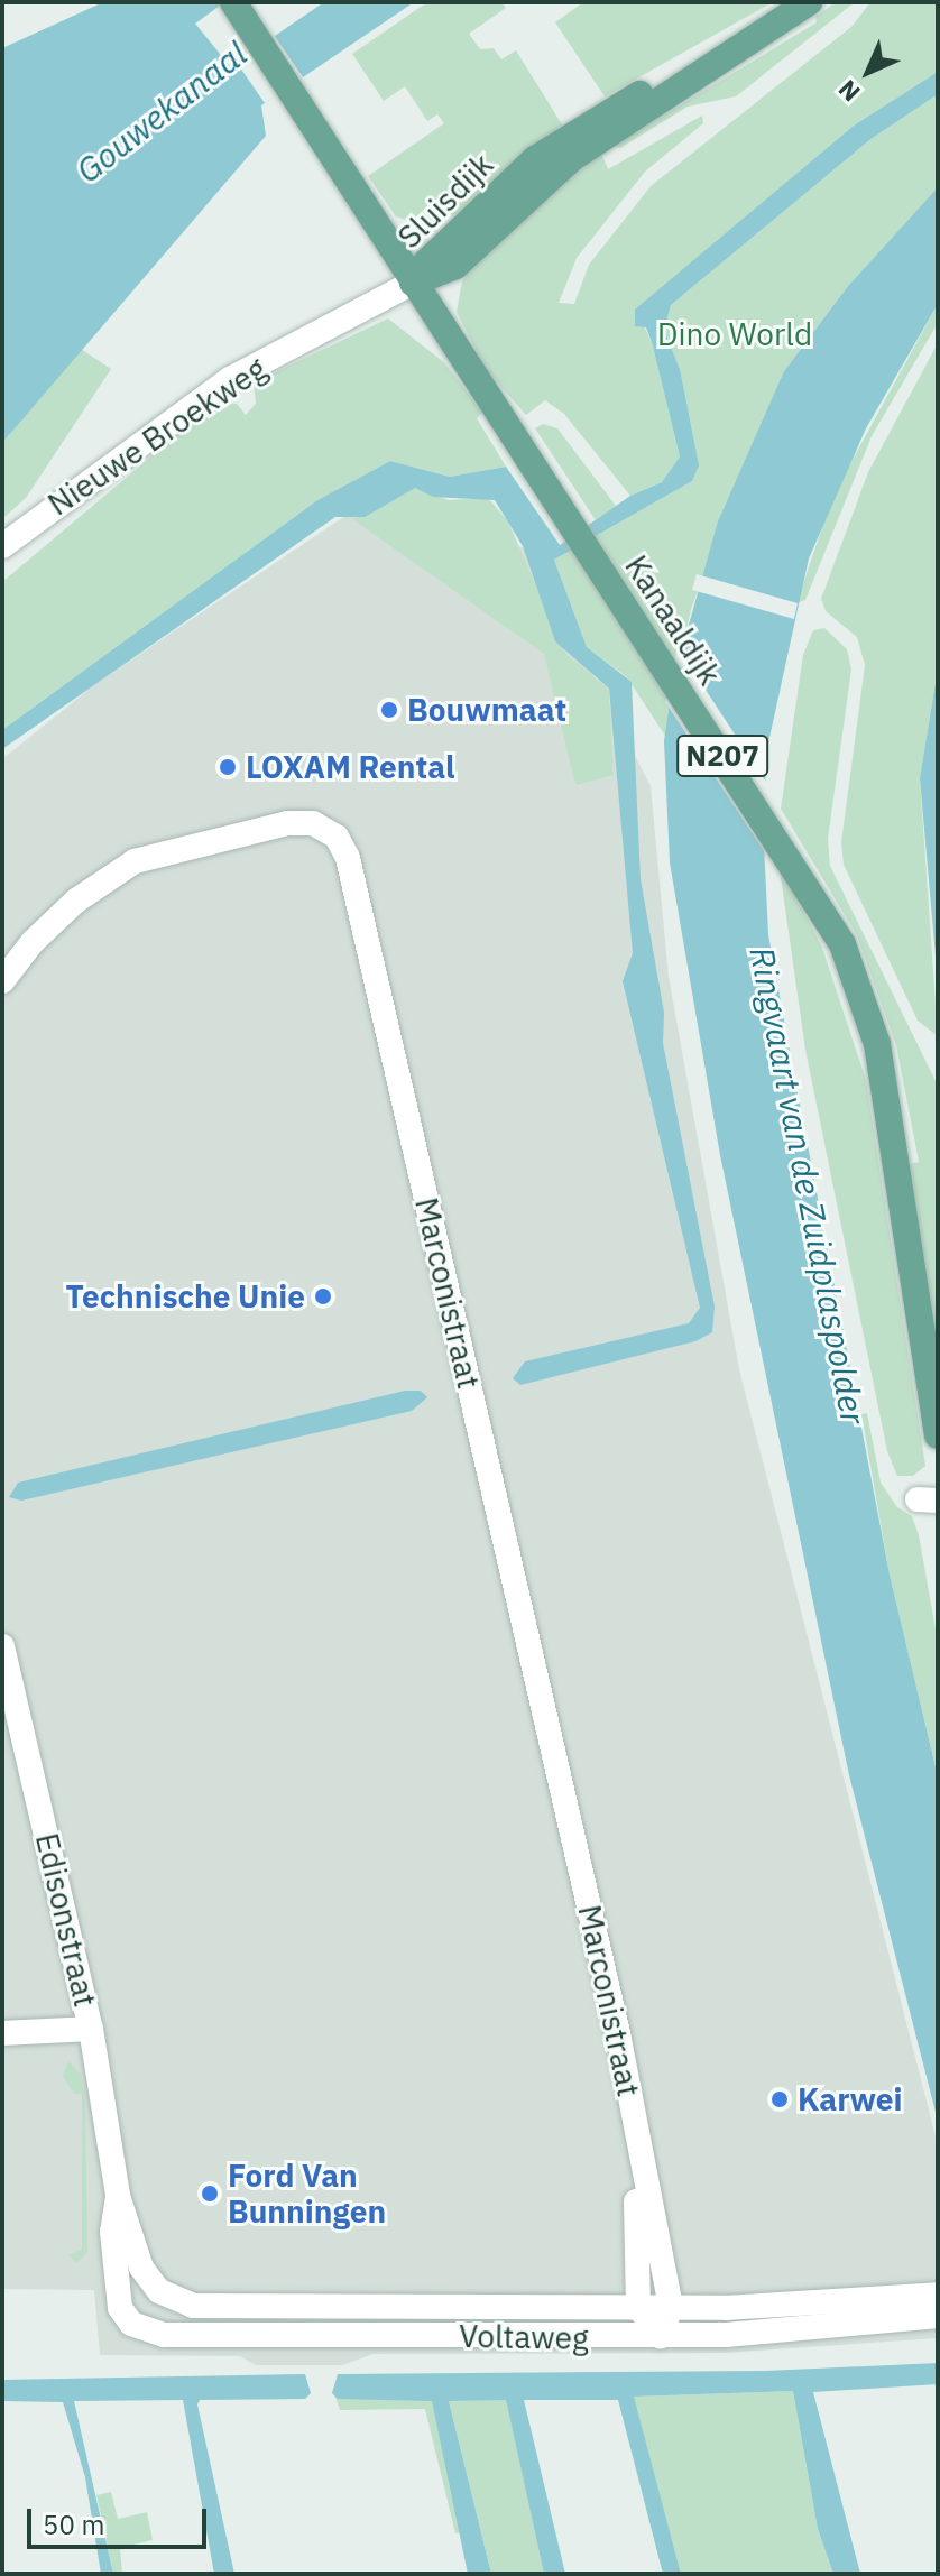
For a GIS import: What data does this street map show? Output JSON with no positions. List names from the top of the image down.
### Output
{
  "streets": {
    "main road": ["Sluisdijk", "Kanaaldijk", "N207"],
    "street": [
      "Nieuwe Broekweg",
      "Marconistraat",
      "Edisonstraat",
      "Voltaweg"
    ]
  },
  "crossings": [
    ["Sluisdijk", "Nieuwe Broekweg"],
    ["Sluisdijk", "Kanaaldijk"],
    ["Nieuwe Broekweg", "Kanaaldijk"],
    ["Marconistraat", "Voltaweg"],
    ["Edisonstraat", "Voltaweg"]
  ],
  "water": ["Gouwekanaal", "Ringvaart van de Zuidplaspolder"],
  "parks": ["Dino World"],
  "places": [
    "Bouwmaat",
    "LOXAM Rental",
    "Technische Unie",
    "Karwei",
    "Ford Van Bunningen"
  ],
  "scale_bar": "50 m",
  "north": "bottom left"
}
